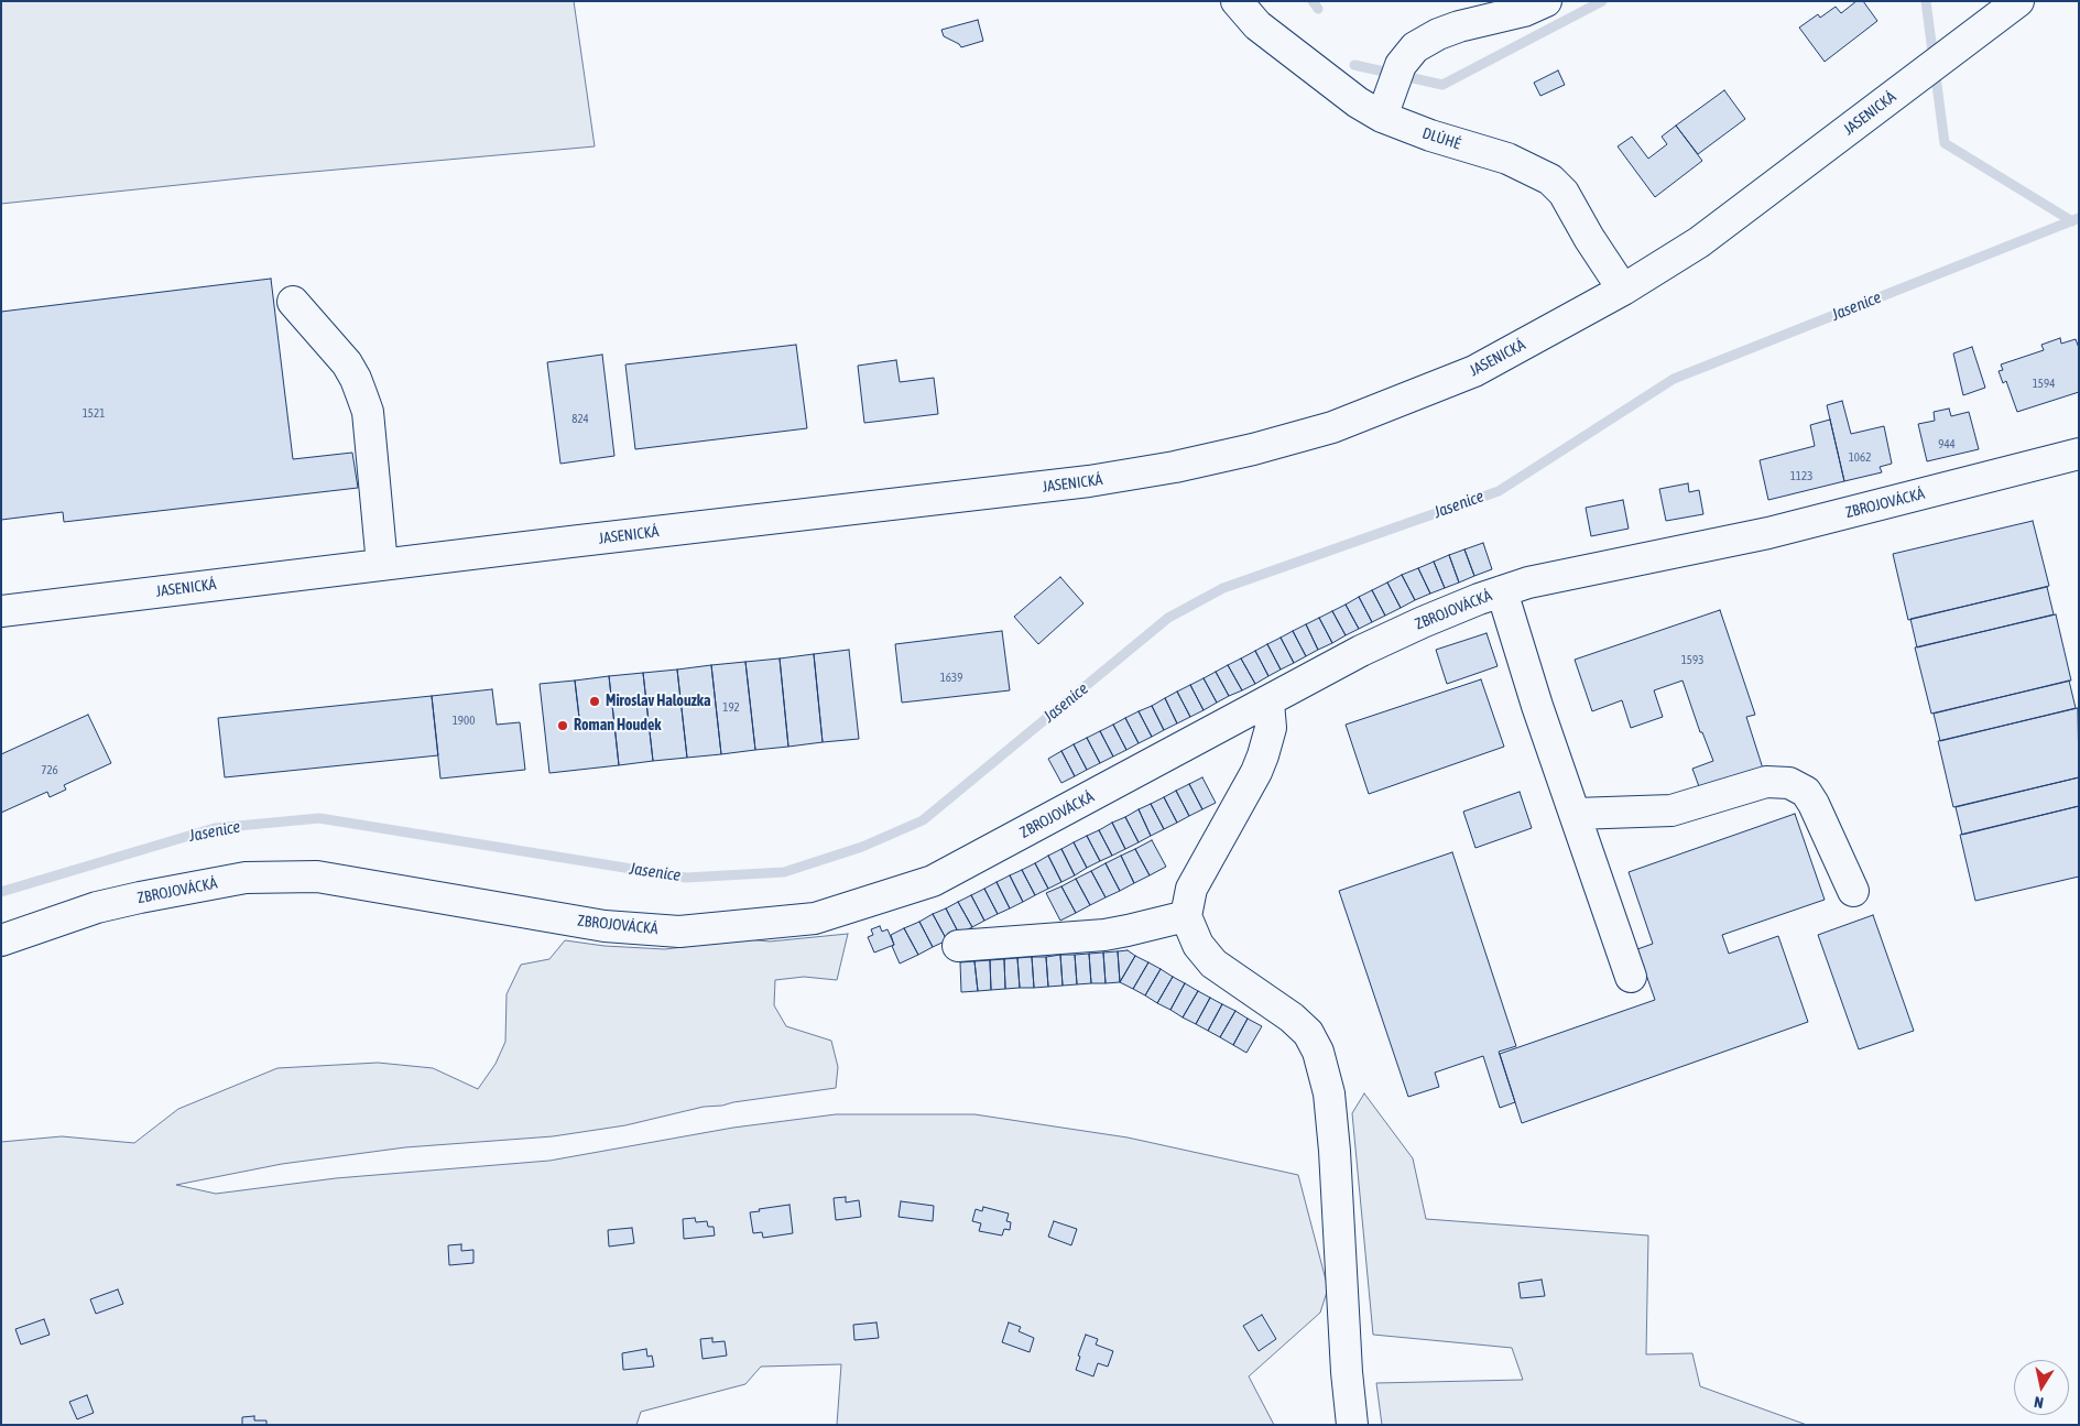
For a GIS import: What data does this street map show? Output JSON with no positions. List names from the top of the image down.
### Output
{
  "streets": {
    "street": ["JASENICKÁ", "DLÚHÉ", "ZBROJOVÁCKÁ"]
  },
  "crossings": [
    ["JASENICKÁ", "DLÚHÉ"]
  ],
  "water": ["Jasenice"],
  "places": ["Miroslav Halouzka", "Roman Houdek"],
  "house_numbers": [
    "1594",
    "1521",
    "824",
    "944",
    "1062",
    "1123",
    "1593",
    "1639",
    "192",
    "1900",
    "726"
  ],
  "north": "bottom"
}
